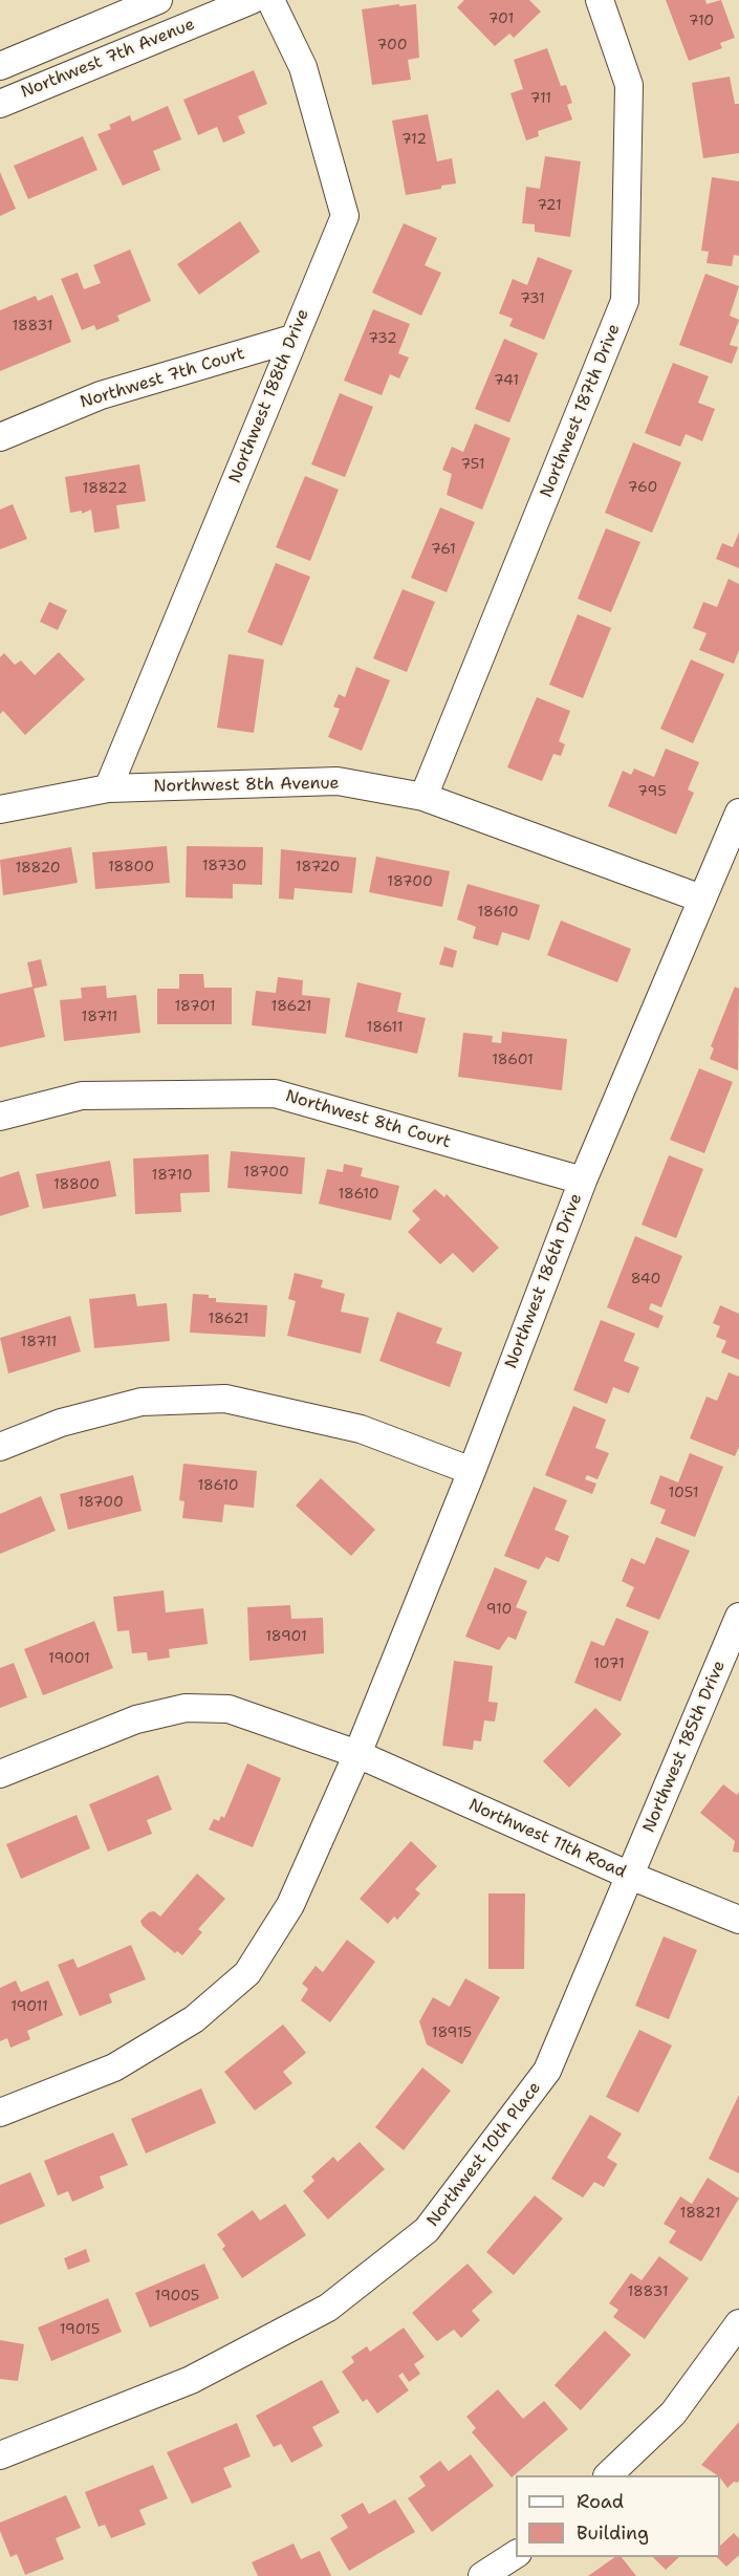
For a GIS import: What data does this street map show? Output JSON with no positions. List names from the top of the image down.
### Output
{
  "streets": {
    "street": [
      "Northwest 7th Avenue",
      "Northwest 7th Court",
      "Northwest 188th Drive",
      "Northwest 187th Drive",
      "Northwest 8th Avenue",
      "Northwest 8th Court",
      "Northwest 186th Drive",
      "Northwest 185th Drive",
      "Northwest 11th Road",
      "Northwest 10th Place"
    ]
  },
  "crossings": [
    ["Northwest 7th Court", "Northwest 188th Drive"],
    ["Northwest 188th Drive", "Northwest 8th Avenue"],
    ["Northwest 187th Drive", "Northwest 8th Avenue"],
    ["Northwest 8th Avenue", "Northwest 186th Drive"],
    ["Northwest 8th Court", "Northwest 186th Drive"],
    ["Northwest 186th Drive", "Northwest 11th Road"],
    ["Northwest 185th Drive", "Northwest 11th Road"],
    ["Northwest 185th Drive", "Northwest 10th Place"],
    ["Northwest 11th Road", "Northwest 10th Place"]
  ],
  "house_numbers": [
    "701",
    "710",
    "700",
    "711",
    "712",
    "721",
    "731",
    "18831",
    "732",
    "741",
    "751",
    "760",
    "18822",
    "761",
    "795",
    "18730",
    "18800",
    "18720",
    "18820",
    "18700",
    "18610",
    "18701",
    "18621",
    "18711",
    "18611",
    "18601",
    "18700",
    "18710",
    "18800",
    "18610",
    "840",
    "18621",
    "18711",
    "18610",
    "1051",
    "18700",
    "910",
    "18901",
    "19001",
    "1071",
    "19011",
    "18915",
    "18821",
    "18831",
    "19005",
    "19015"
  ],
  "legend": ["Road", "Building"]
}
